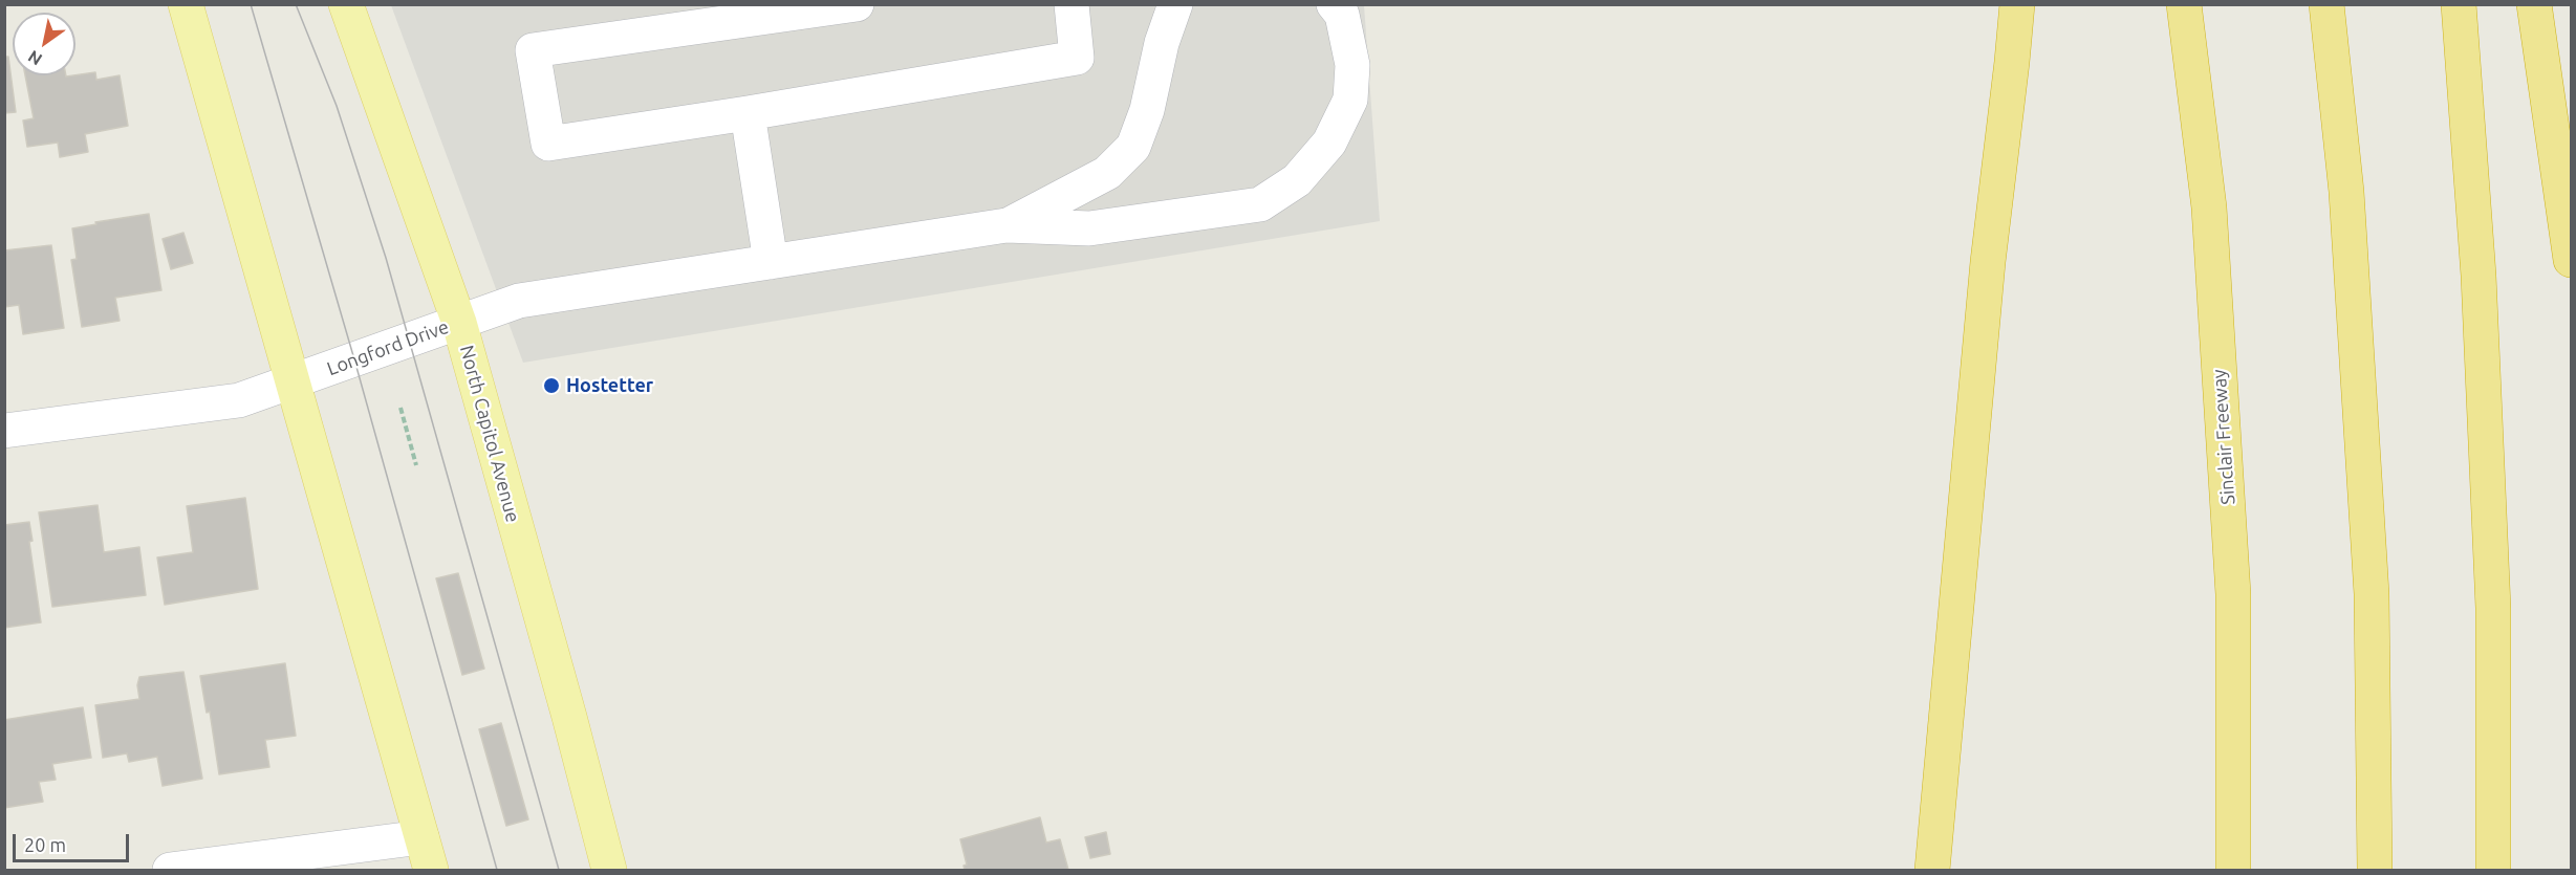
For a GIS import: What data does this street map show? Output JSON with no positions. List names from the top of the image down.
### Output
{
  "streets": {
    "highway": ["Sinclair Freeway"],
    "main road": ["North Capitol Avenue"],
    "street": ["Longford Drive"]
  },
  "crossings": [
    ["Longford Drive", "North Capitol Avenue"]
  ],
  "places": ["Hostetter"],
  "scale_bar": "20 m",
  "north": "bottom left"
}
